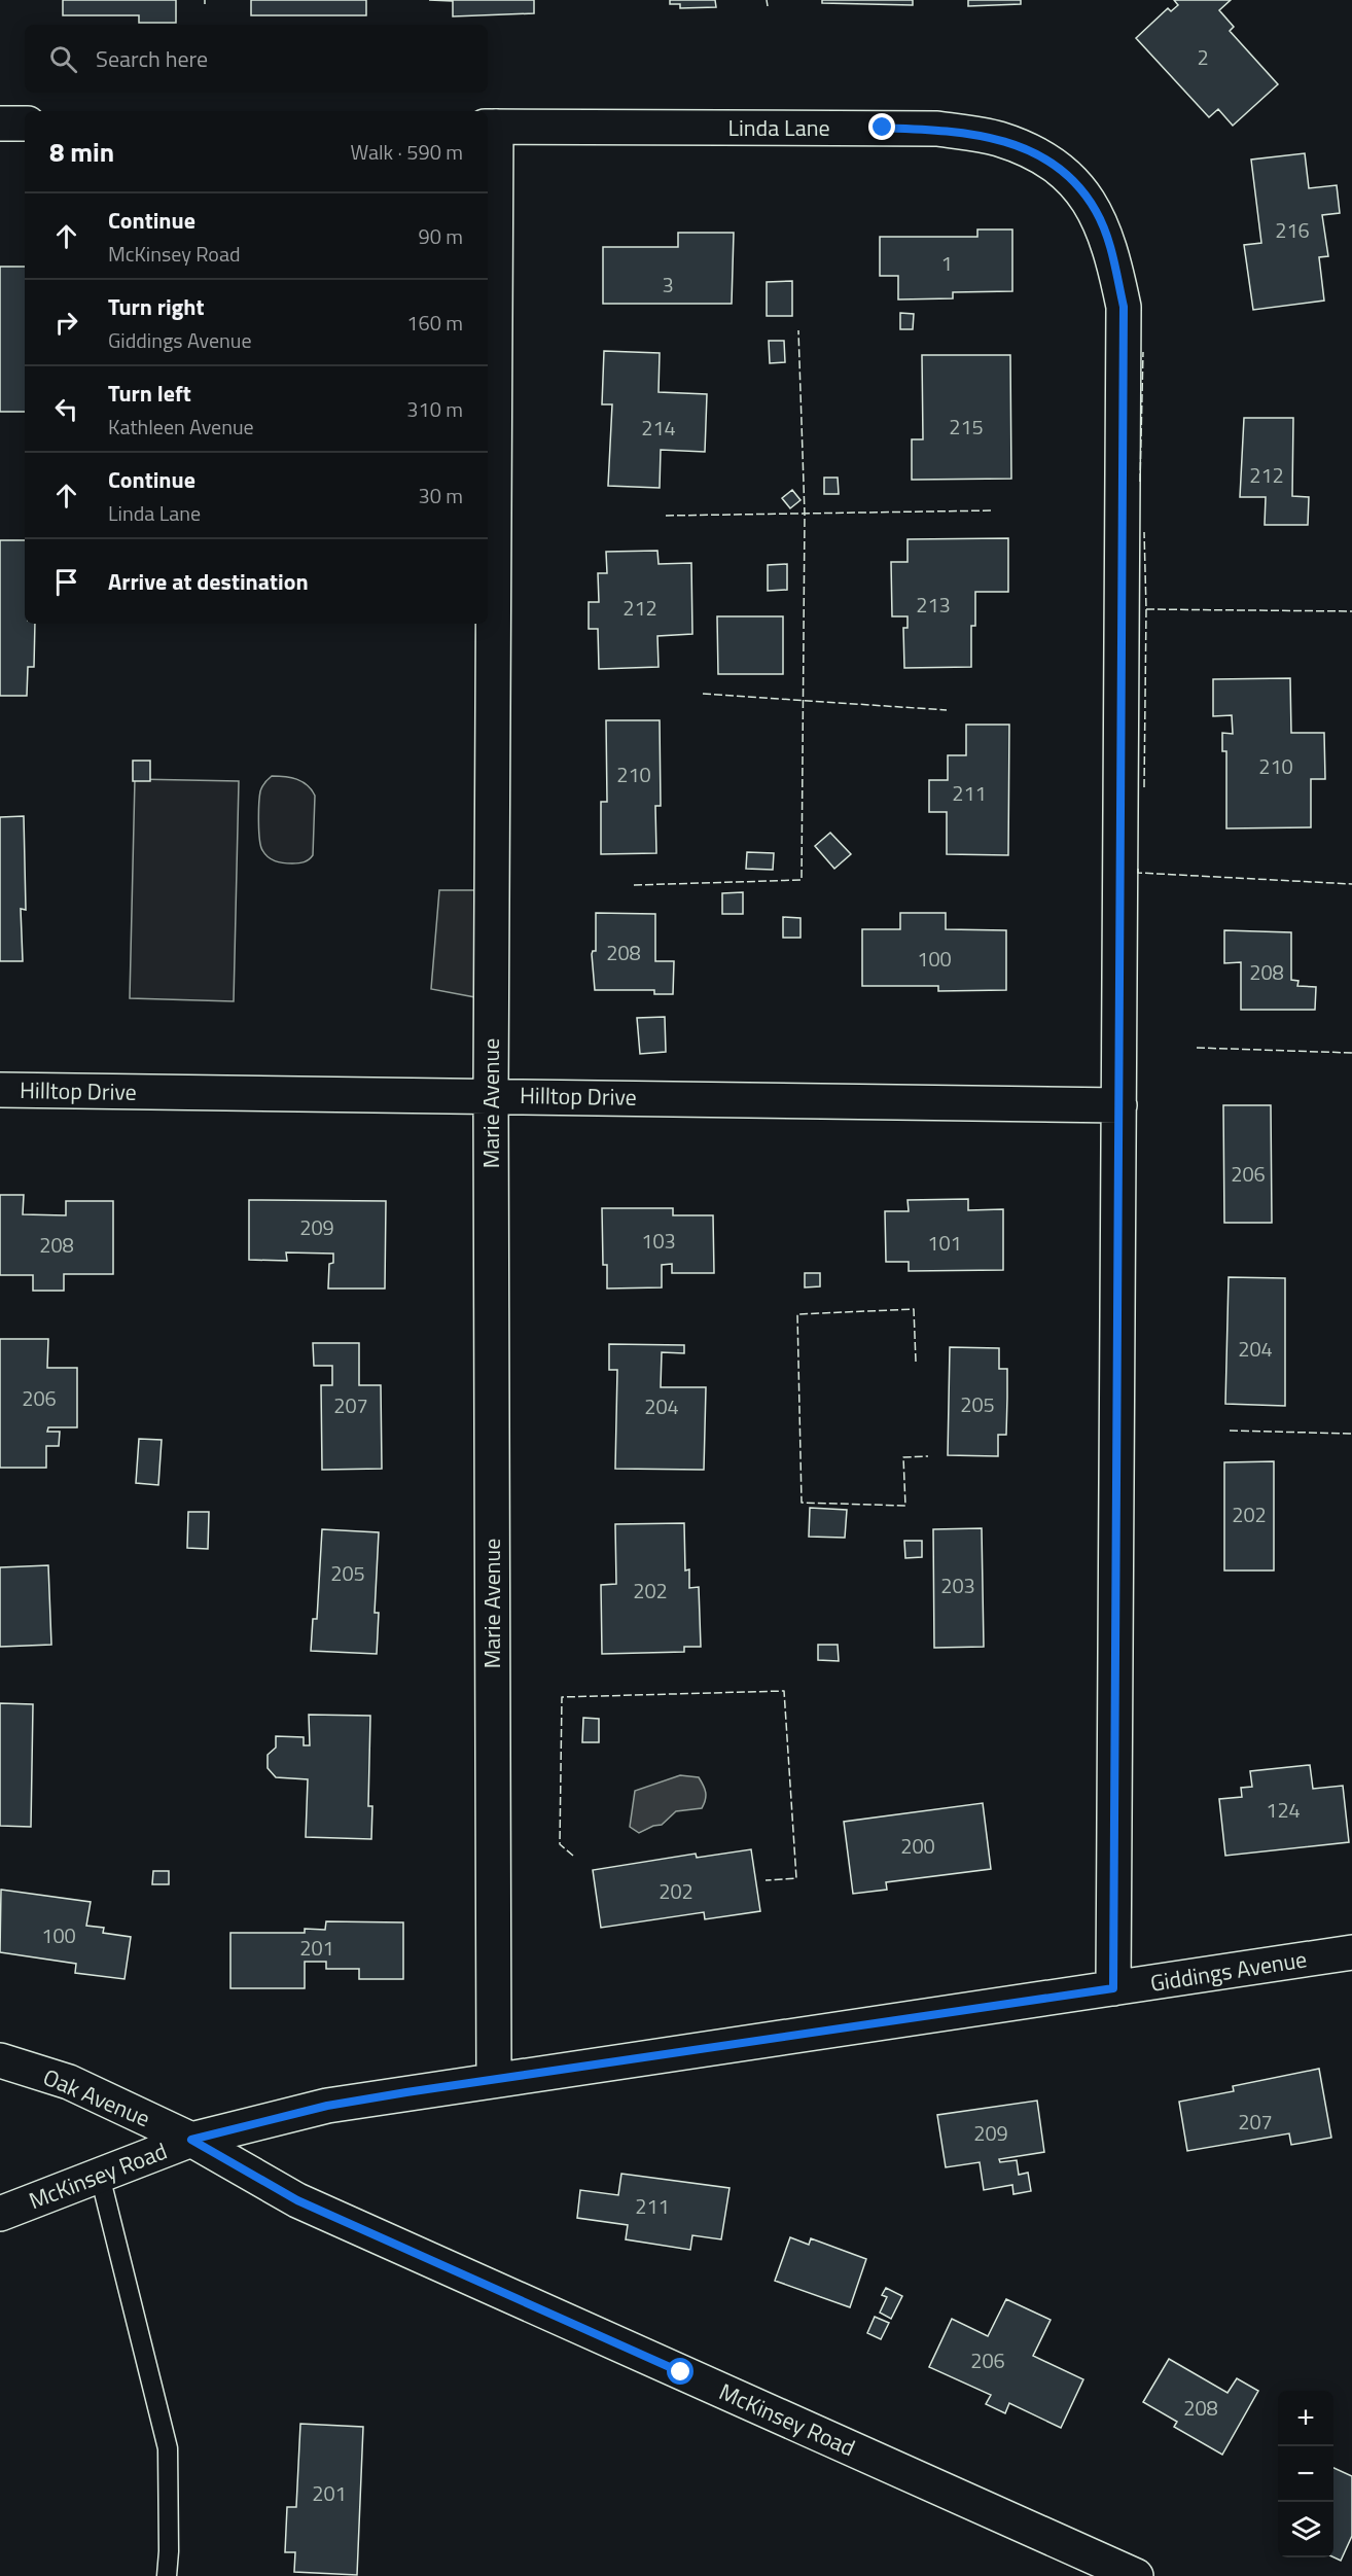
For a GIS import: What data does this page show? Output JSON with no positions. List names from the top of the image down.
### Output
{
  "streets": {
    "street": [
      "Linda Lane",
      "Hilltop Drive",
      "Marie Avenue",
      "Giddings Avenue",
      "Oak Avenue",
      "McKinsey Road"
    ]
  },
  "crossings": [
    ["Linda Lane", "Hilltop Drive"],
    ["Linda Lane", "Marie Avenue"],
    ["Linda Lane", "Giddings Avenue"],
    ["Hilltop Drive", "Marie Avenue"],
    ["Marie Avenue", "Giddings Avenue"],
    ["Giddings Avenue", "Oak Avenue"],
    ["Giddings Avenue", "McKinsey Road"],
    ["Oak Avenue", "McKinsey Road"]
  ],
  "house_numbers": [
    "2",
    "216",
    "1",
    "3",
    "215",
    "214",
    "212",
    "213",
    "212",
    "210",
    "210",
    "211",
    "208",
    "100",
    "208",
    "206",
    "209",
    "103",
    "101",
    "208",
    "204",
    "206",
    "205",
    "207",
    "204",
    "202",
    "205",
    "203",
    "202",
    "124",
    "200",
    "202",
    "100",
    "201",
    "207",
    "209",
    "211",
    "206",
    "208",
    "201"
  ],
  "page": {
    "search": "Search here",
    "heading": ["8 min", "Walk · 590 m"],
    "list": [
      ["Continue", "McKinsey Road", "90 m"],
      ["Turn right", "Giddings Avenue", "160 m"],
      ["Turn left", "Kathleen Avenue", "310 m"],
      ["Continue", "Linda Lane", "30 m"],
      "Arrive at destination"
    ],
    "map_buttons": ["+", "−"]
  }
}
